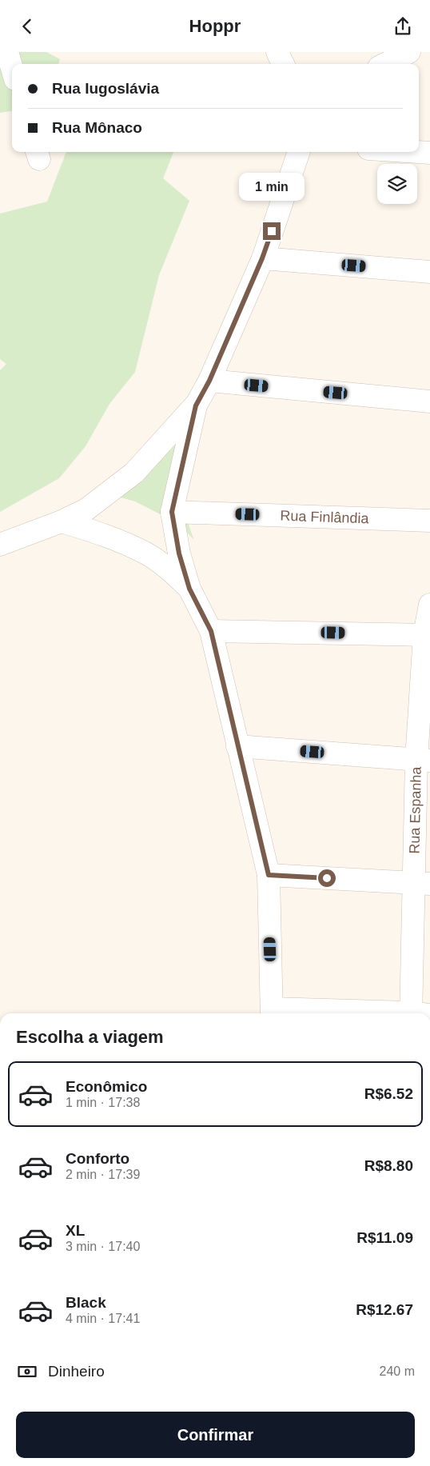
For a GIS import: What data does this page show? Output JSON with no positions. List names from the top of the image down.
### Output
{
  "streets": {
    "street": ["Rua Finlândia", "Rua Espanha"]
  },
  "page": {
    "header": "Hoppr",
    "banner": ["Rua Iugoslávia", "Rua Mônaco"],
    "bubble": "1 min",
    "heading": "Escolha a viagem",
    "list": [
      {
        "name": "Econômico",
        "note": "1 min · 17:38",
        "value": "R$6.52"
      },
      {
        "name": "Conforto",
        "note": "2 min · 17:39",
        "value": "R$8.80"
      },
      {
        "name": "XL",
        "note": "3 min · 17:40",
        "value": "R$11.09"
      },
      {
        "name": "Black",
        "note": "4 min · 17:41",
        "value": "R$12.67"
      }
    ],
    "pay": ["Dinheiro", "240 m"],
    "buttons": "Confirmar"
  }
}
